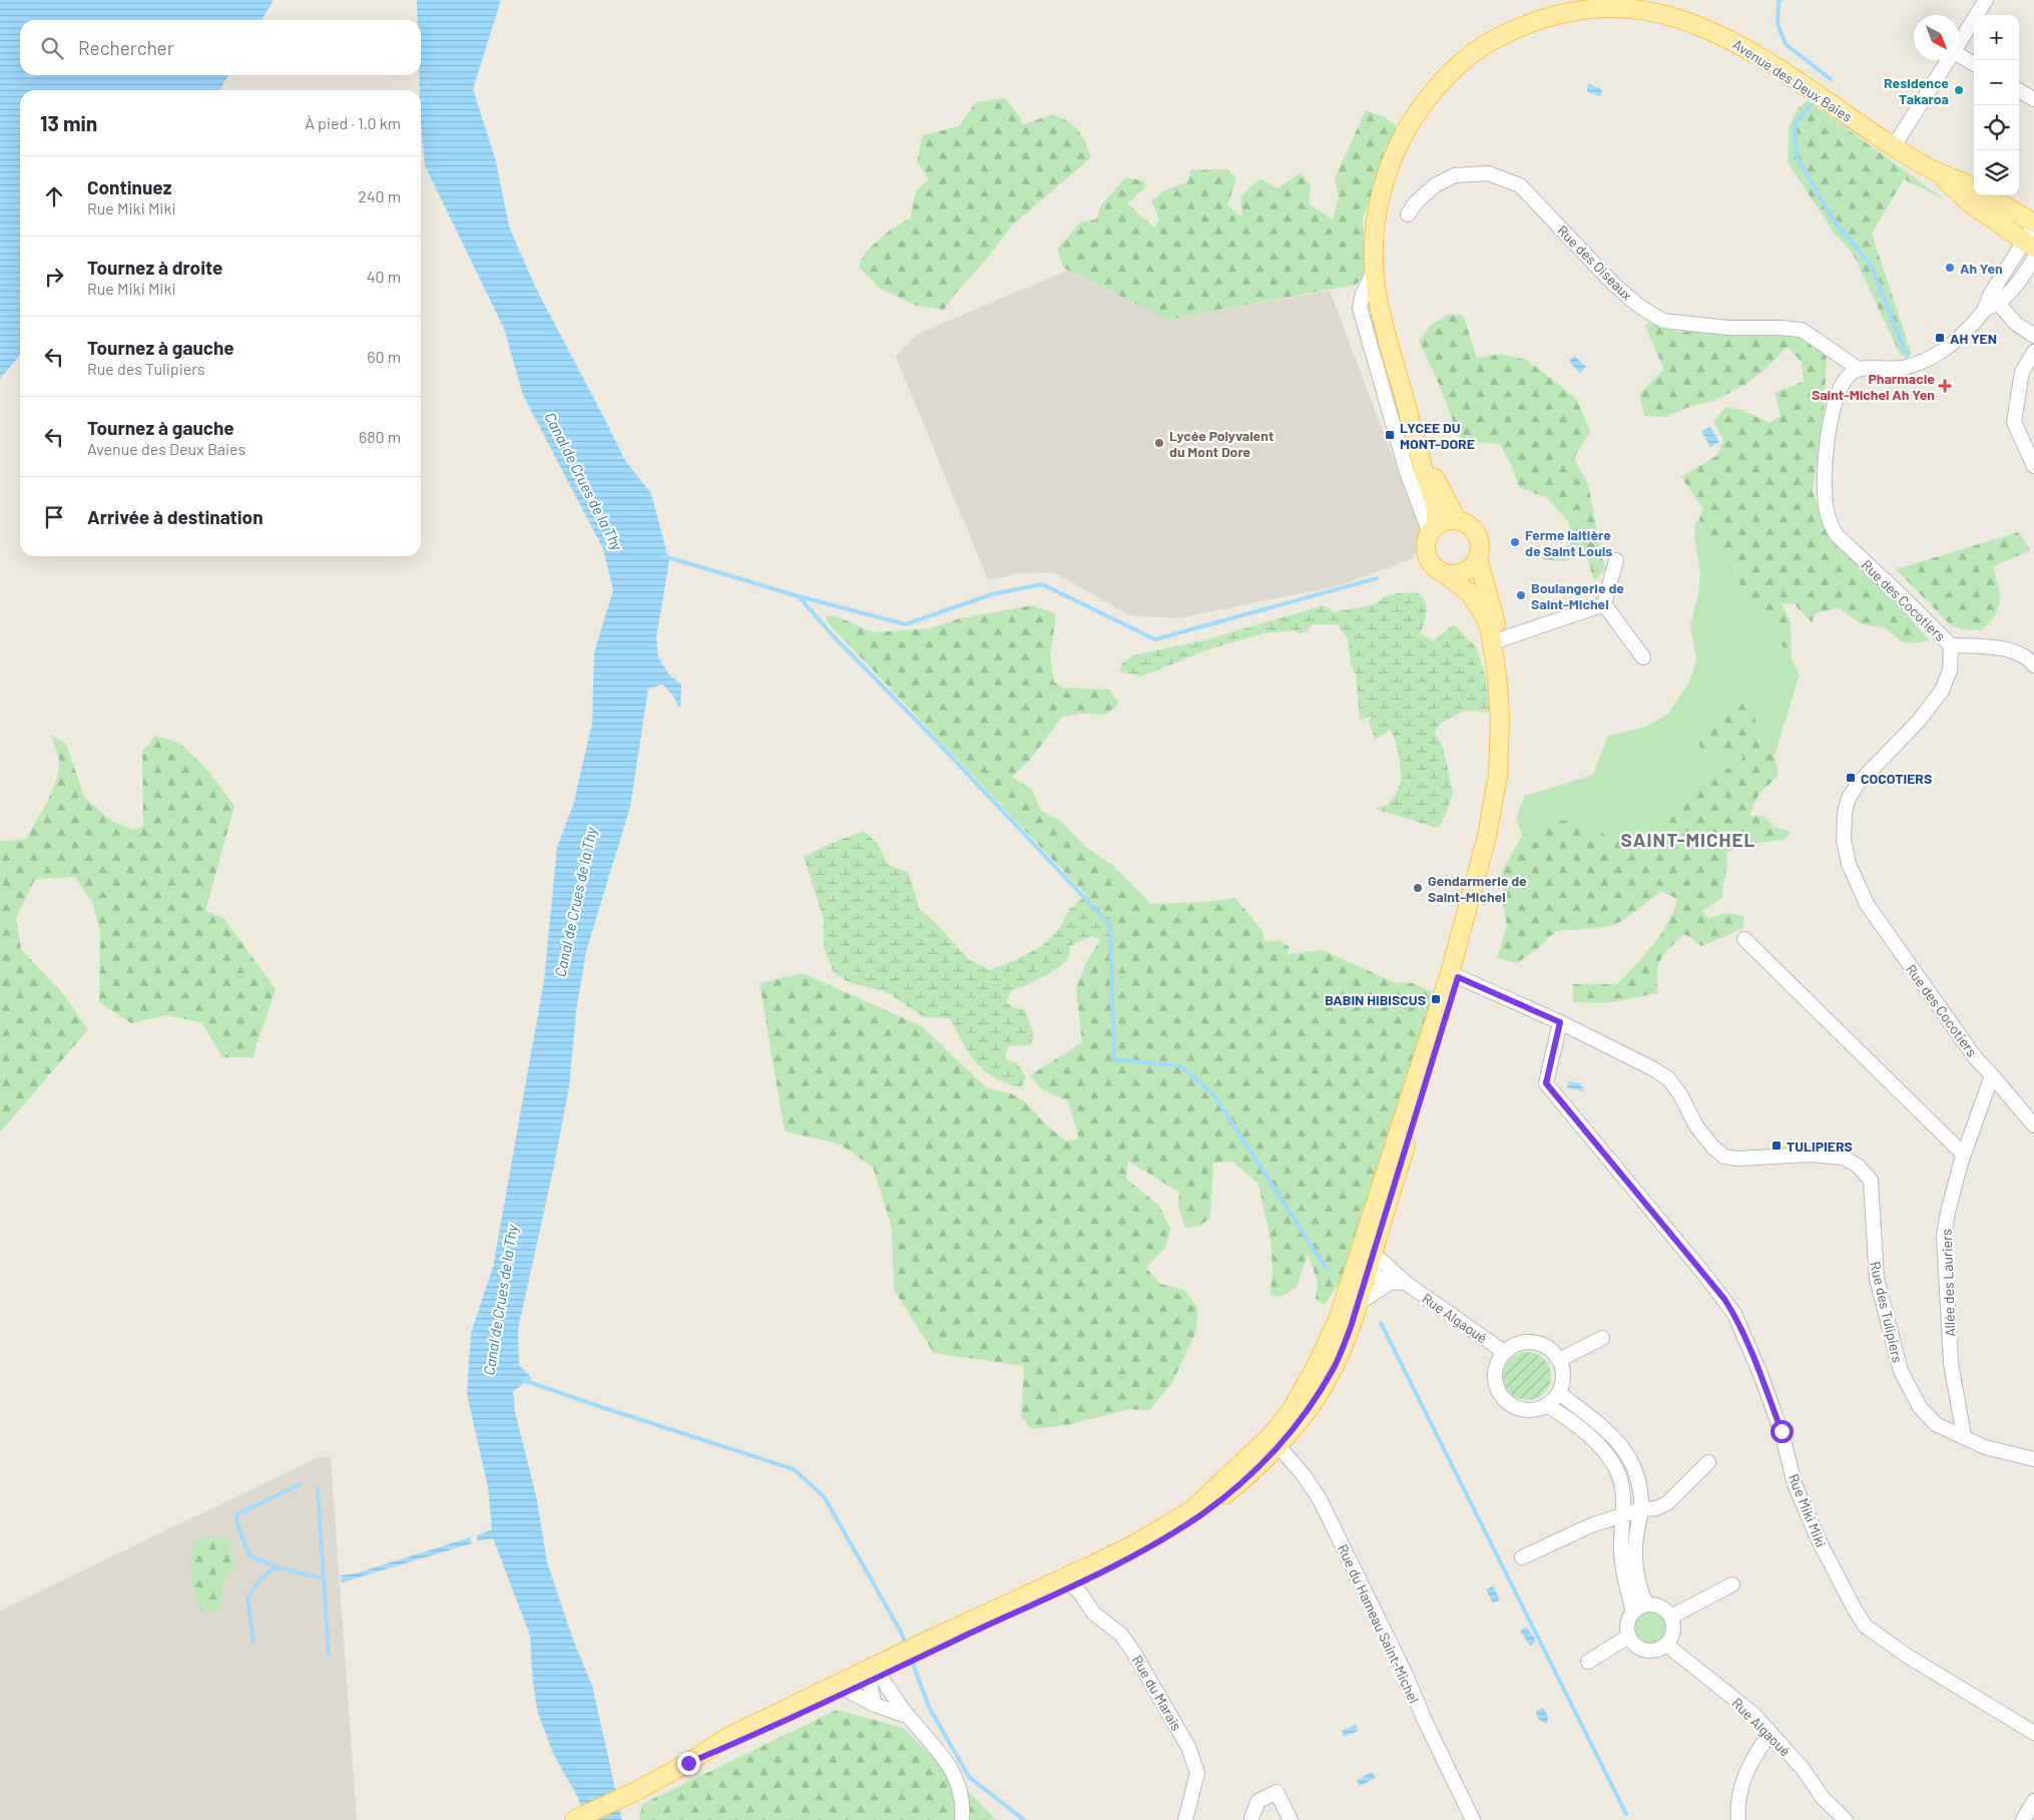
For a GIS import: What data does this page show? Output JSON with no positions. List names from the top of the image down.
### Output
{
  "streets": {
    "main road": ["Avenue des Deux Baies"],
    "street": [
      "Rue des Oiseaux",
      "Rue des Cocotiers",
      "Allée des Lauriers",
      "Rue des Tulipiers",
      "Rue Algaoué",
      "Rue Miki Miki",
      "Rue du Hameau Saint-Michel",
      "Rue du Marais"
    ]
  },
  "crossings": [
    ["Avenue des Deux Baies", "Rue des Tulipiers"],
    ["Avenue des Deux Baies", "Rue Algaoué"],
    ["Avenue des Deux Baies", "Rue du Hameau Saint-Michel"],
    ["Avenue des Deux Baies", "Rue du Marais"],
    ["Rue des Oiseaux", "Rue des Cocotiers"],
    ["Rue des Cocotiers", "Allée des Lauriers"],
    ["Allée des Lauriers", "Rue des Tulipiers"],
    ["Rue des Tulipiers", "Rue Miki Miki"]
  ],
  "districts": ["SAINT-MICHEL"],
  "water": ["Canal de Crues de la Thy"],
  "places": {
    "other": [
      "Residence Takaroa",
      "Ah Yen",
      "Lycée Polyvalent du Mont Dore",
      "Ferme laitière de Saint Louis",
      "Boulangerie de Saint-Michel",
      "Gendarmerie de Saint-Michel"
    ],
    "transit": [
      "AH YEN",
      "LYCEE DU MONT-DORE",
      "COCOTIERS",
      "BABIN HIBISCUS",
      "TULIPIERS"
    ],
    "health": ["Pharmacie Saint-Michel Ah Yen"]
  },
  "north": "bottom right",
  "page": {
    "map_buttons": ["+", "−"],
    "search": "Rechercher",
    "heading": ["13 min", "À pied · 1.0 km"],
    "list": [
      ["Continuez", "Rue Miki Miki", "240 m"],
      ["Tournez à droite", "Rue Miki Miki", "40 m"],
      ["Tournez à gauche", "Rue des Tulipiers", "60 m"],
      ["Tournez à gauche", "Avenue des Deux Baies", "680 m"],
      "Arrivée à destination"
    ]
  }
}
